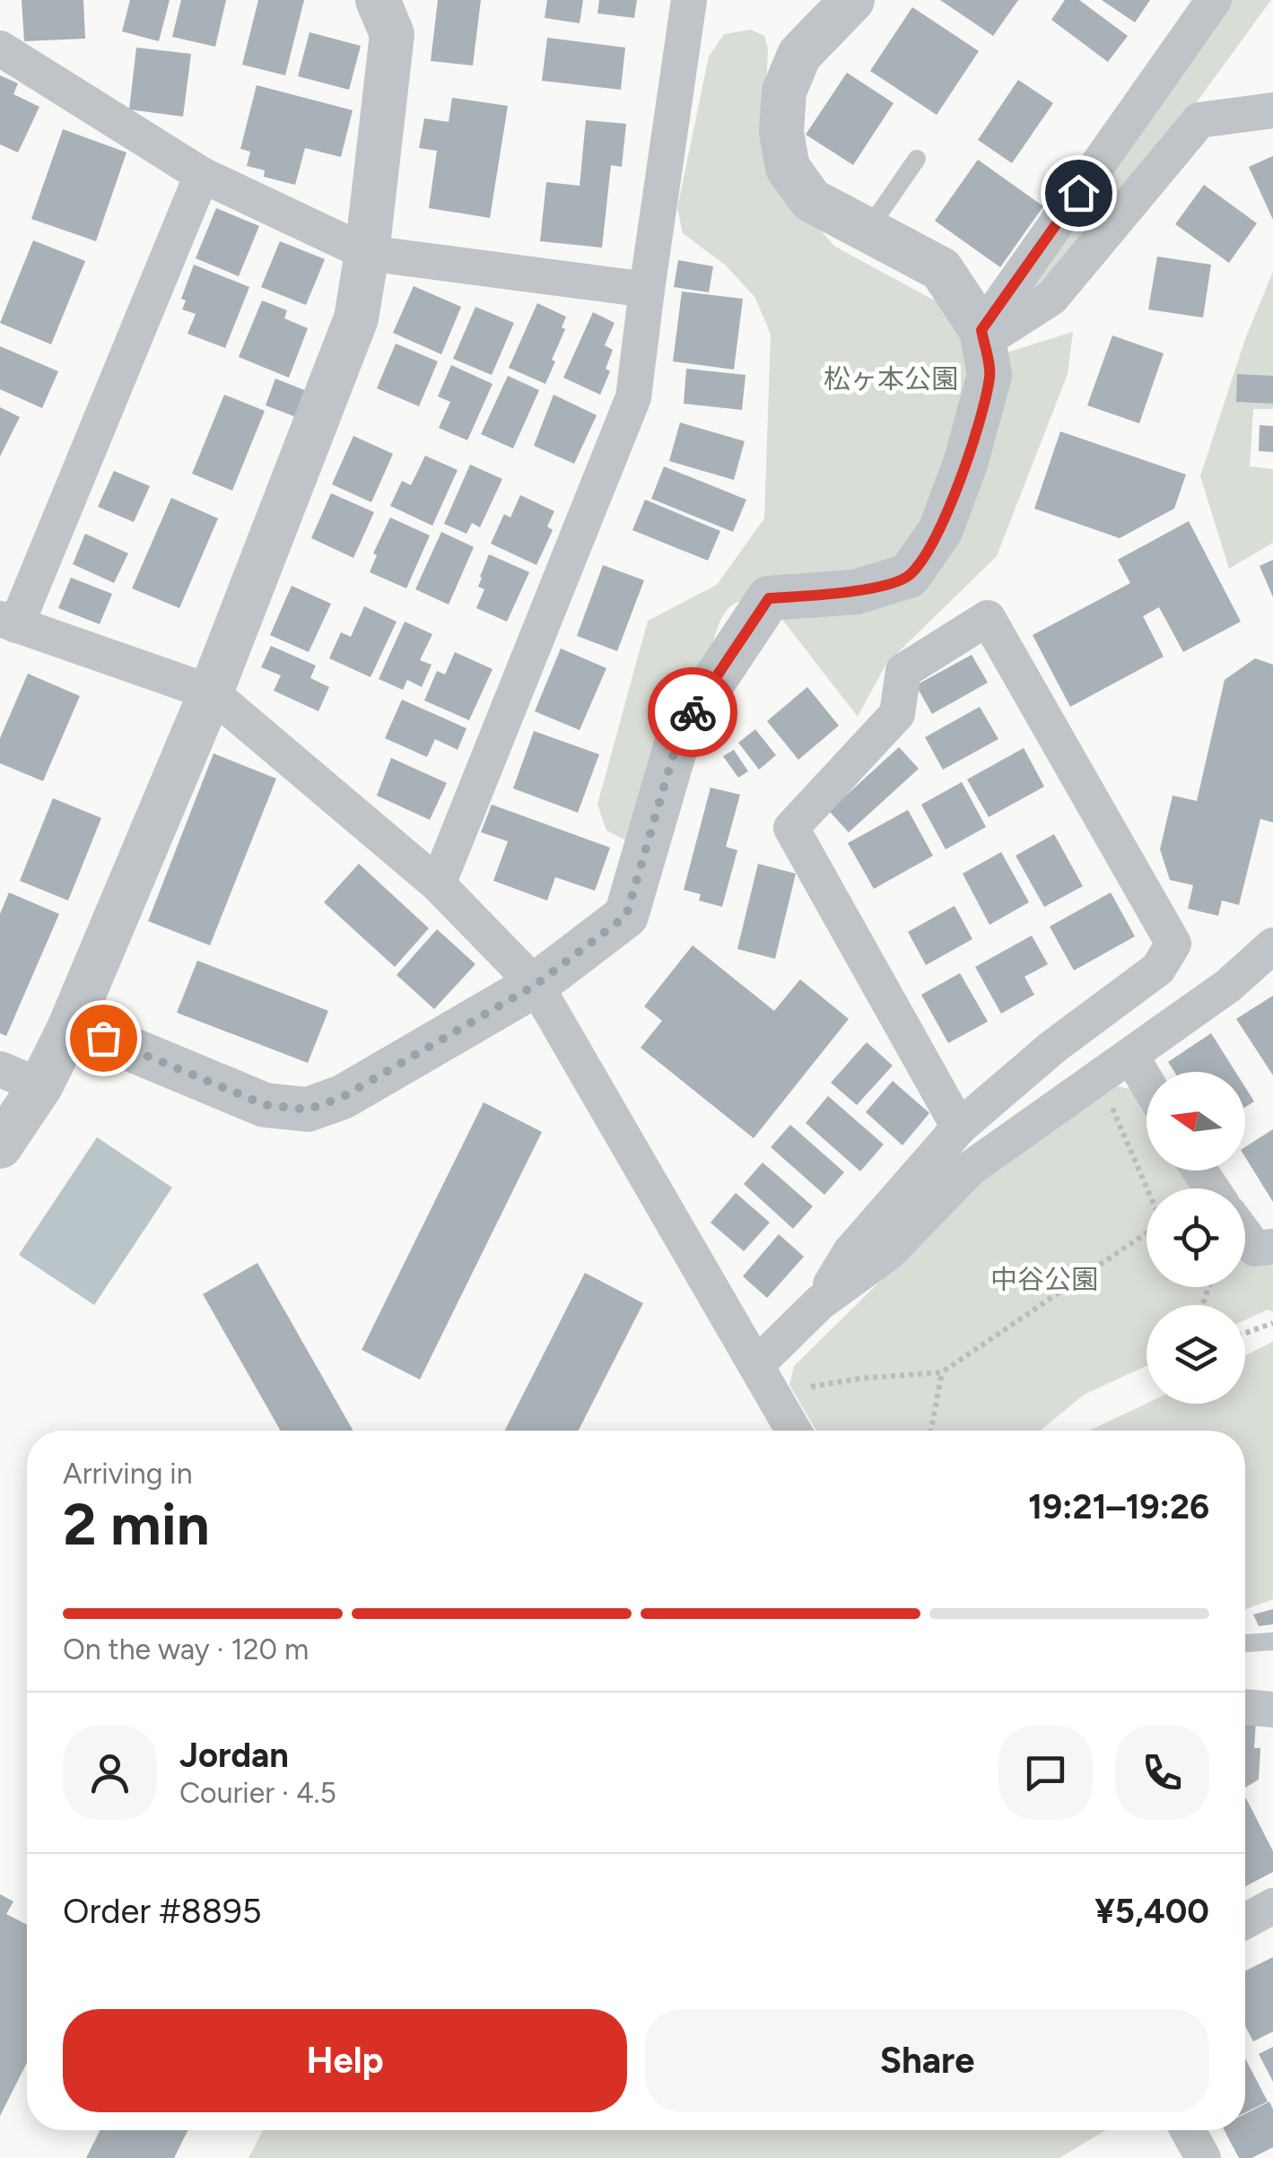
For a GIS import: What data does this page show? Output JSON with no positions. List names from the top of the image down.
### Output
{
  "parks": ["松ヶ本公園", "中谷公園"],
  "north": "left",
  "page": {
    "heading": ["2 min", "Arriving in", "19:21–19:26"],
    "panel": [
      "Jordan",
      "Courier · 4.5",
      "Order #8895",
      "¥5,400"
    ],
    "bar": "On the way · 120 m",
    "buttons": ["Help", "Share"]
  }
}
